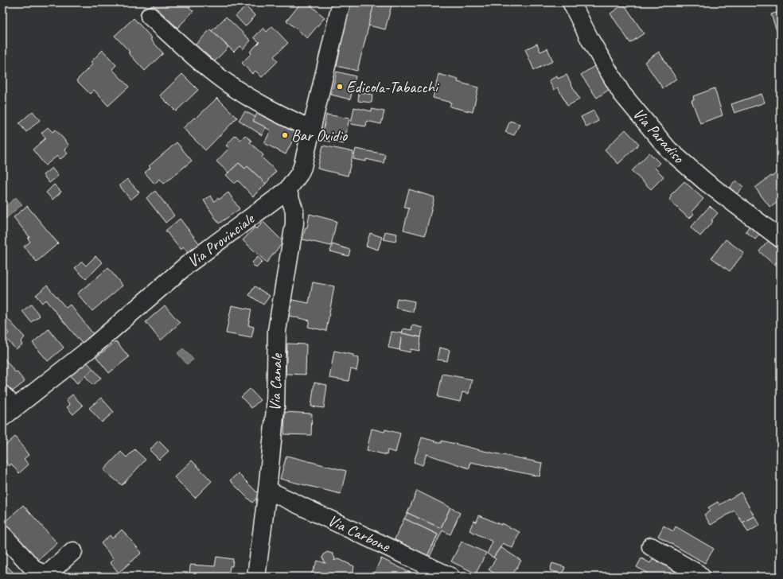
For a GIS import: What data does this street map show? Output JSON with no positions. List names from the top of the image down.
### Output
{
  "streets": {
    "street": [
      "Via Paradiso",
      "Via Provinciale",
      "Via Canale",
      "Via Carbone"
    ]
  },
  "crossings": [
    ["Via Provinciale", "Via Canale"],
    ["Via Canale", "Via Carbone"]
  ],
  "places": ["Edicola-Tabacchi", "Bar Ovidio"]
}
